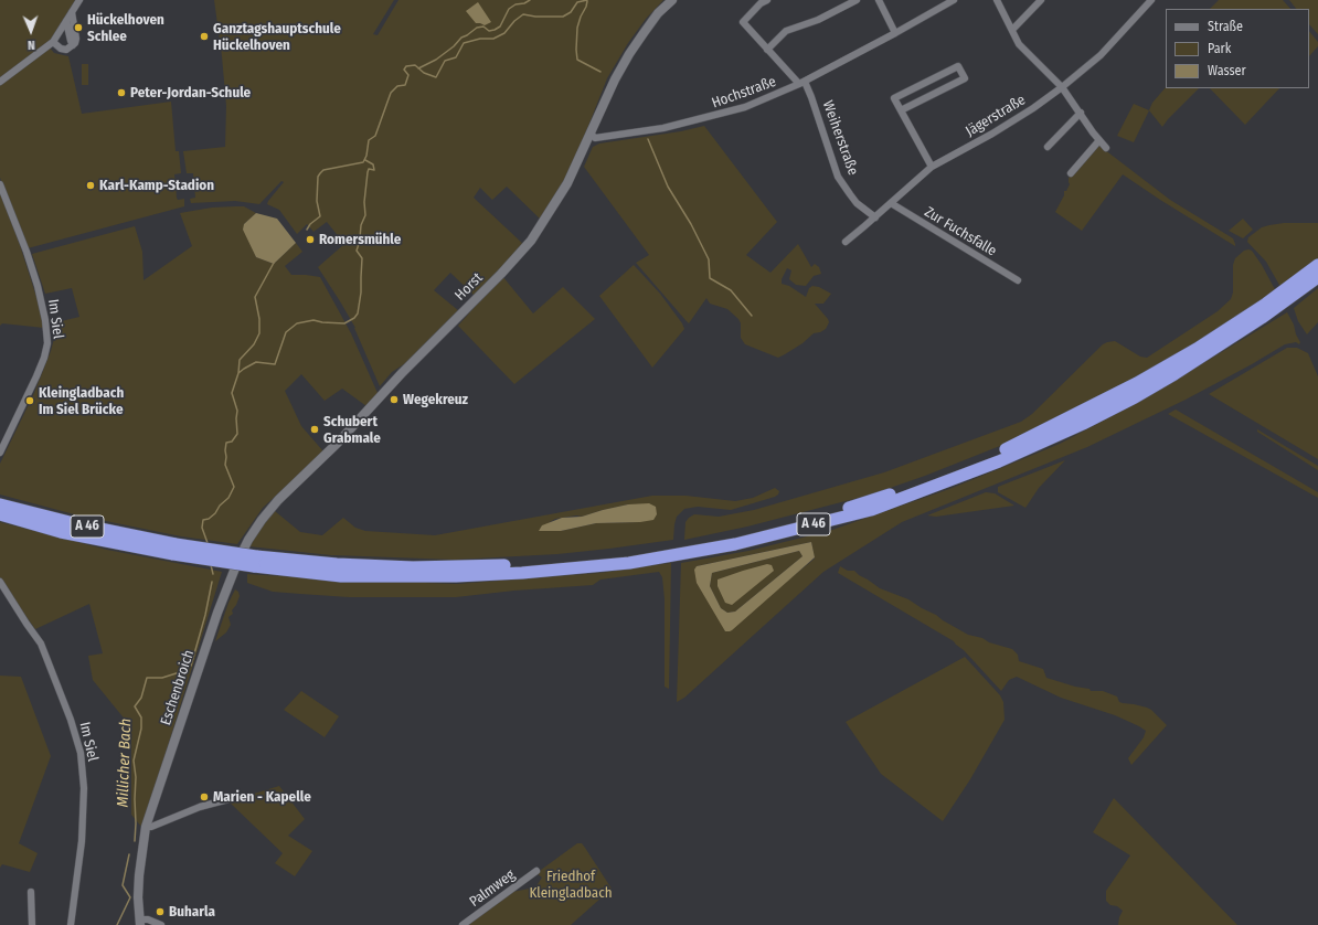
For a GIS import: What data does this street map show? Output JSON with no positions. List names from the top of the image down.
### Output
{
  "streets": {
    "highway": ["A 46"],
    "street": [
      "Hochstraße",
      "Jägerstraße",
      "Weiherstraße",
      "Zur Fuchsfalle",
      "Horst",
      "Im Siel",
      "Eschenbroich",
      "Palmweg"
    ]
  },
  "crossings": [
    ["Hochstraße", "Weiherstraße"],
    ["Hochstraße", "Horst"],
    ["Jägerstraße", "Weiherstraße"],
    ["Jägerstraße", "Zur Fuchsfalle"],
    ["Horst", "Eschenbroich"]
  ],
  "water": ["Millicher Bach"],
  "parks": ["Friedhof Kleingladbach"],
  "places": [
    "Hückelhoven Schlee",
    "Ganztagshauptschule Hückelhoven",
    "Peter-Jordan-Schule",
    "Karl-Kamp-Stadion",
    "Romersmühle",
    "Wegekreuz",
    "Kleingladbach Im Siel Brücke",
    "Schubert Grabmale",
    "Marien - Kapelle",
    "Buharla"
  ],
  "legend": ["Straße", "Park", "Wasser"],
  "north": "bottom"
}
